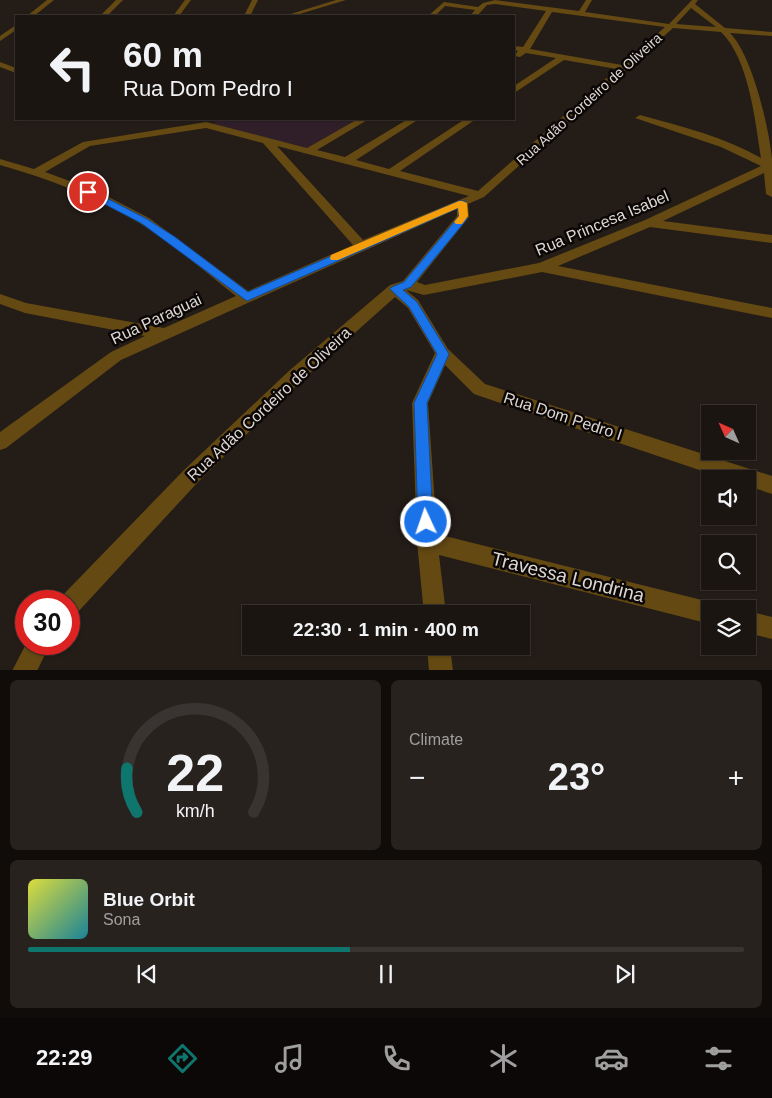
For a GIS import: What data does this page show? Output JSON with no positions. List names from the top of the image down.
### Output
{
  "streets": {
    "street": [
      "Rua Adão Cordeiro de Oliveira",
      "Rua Princesa Isabel",
      "Rua Paraguai",
      "Rua Dom Pedro I",
      "Travessa Londrina"
    ]
  },
  "crossings": [
    ["Rua Adão Cordeiro de Oliveira", "Rua Princesa Isabel"],
    ["Rua Adão Cordeiro de Oliveira", "Rua Paraguai"],
    ["Rua Adão Cordeiro de Oliveira", "Rua Dom Pedro I"],
    ["Rua Princesa Isabel", "Rua Dom Pedro I"]
  ],
  "north": "top left",
  "page": {
    "turn": ["60 m", "Rua Dom Pedro I"],
    "limit": "30",
    "trip": "22:30 · 1 min · 400 m",
    "tile": "Climate",
    "heat": ["−", "23°", "+"],
    "song": ["Blue Orbit", "Sona"],
    "tabs": "22:29",
    "gauge": ["22", "km/h"]
  }
}
